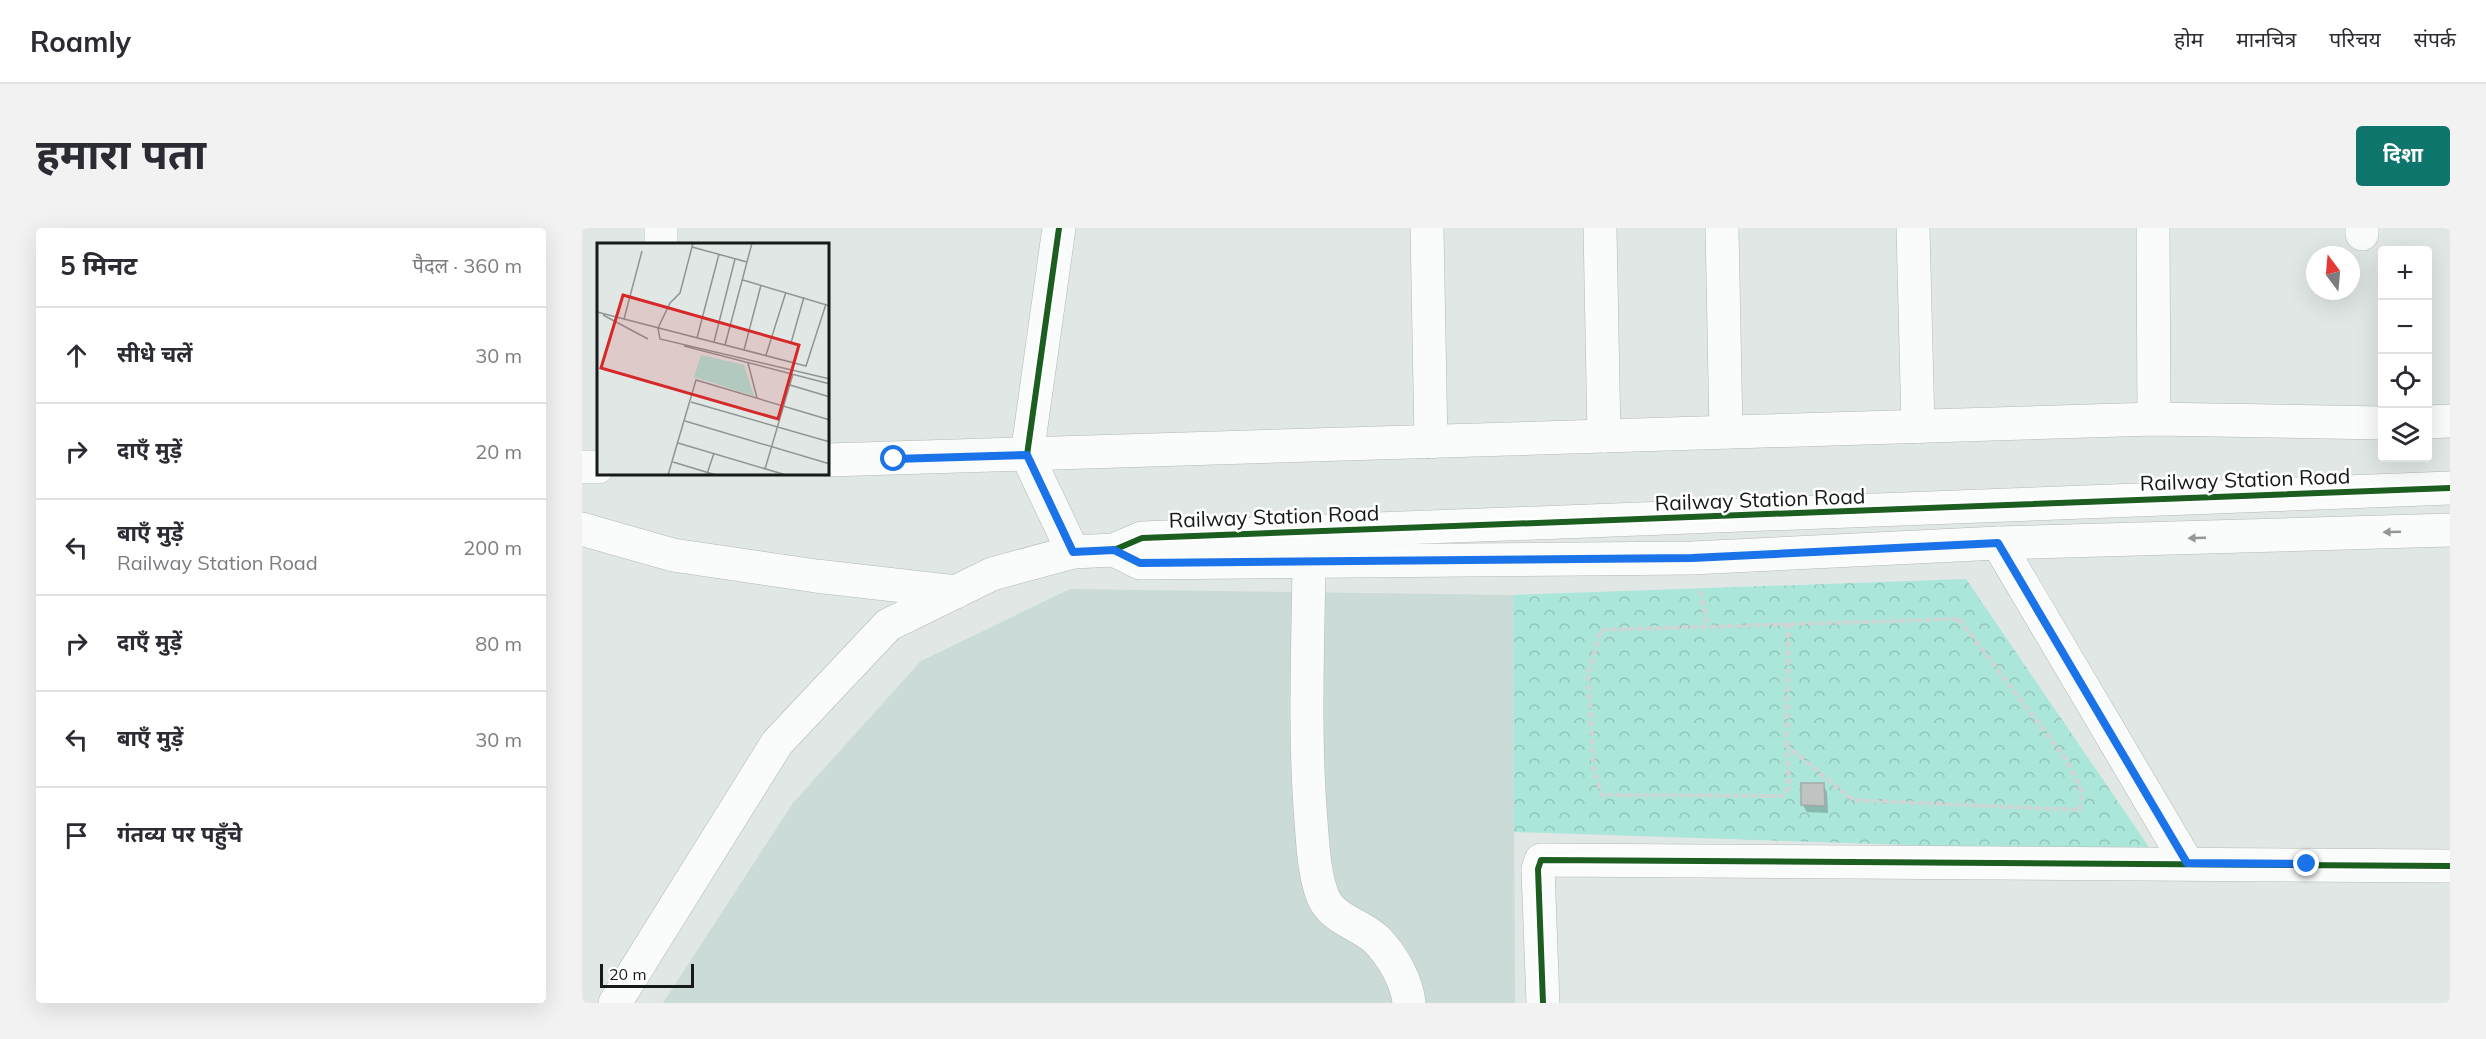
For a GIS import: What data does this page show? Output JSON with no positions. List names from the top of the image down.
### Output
{
  "streets": {
    "street": ["Railway Station Road"]
  },
  "scale_bar": "20 m",
  "north": "top",
  "page": {
    "header": "Roamly",
    "nav": [
      "होम",
      "मानचित्र",
      "परिचय",
      "संपर्क"
    ],
    "buttons": "दिशा",
    "title": "हमारा पता",
    "heading": ["5 मिनट", "पैदल · 360 m"],
    "map_buttons": ["+", "−"],
    "list": [
      ["सीधे चलें", "30 m"],
      ["दाएँ मुड़ें", "20 m"],
      ["बाएँ मुड़ें", "Railway Station Road", "200 m"],
      ["दाएँ मुड़ें", "80 m"],
      ["बाएँ मुड़ें", "30 m"],
      "गंतव्य पर पहुँचे"
    ],
    "scale": "20 m"
  }
}
